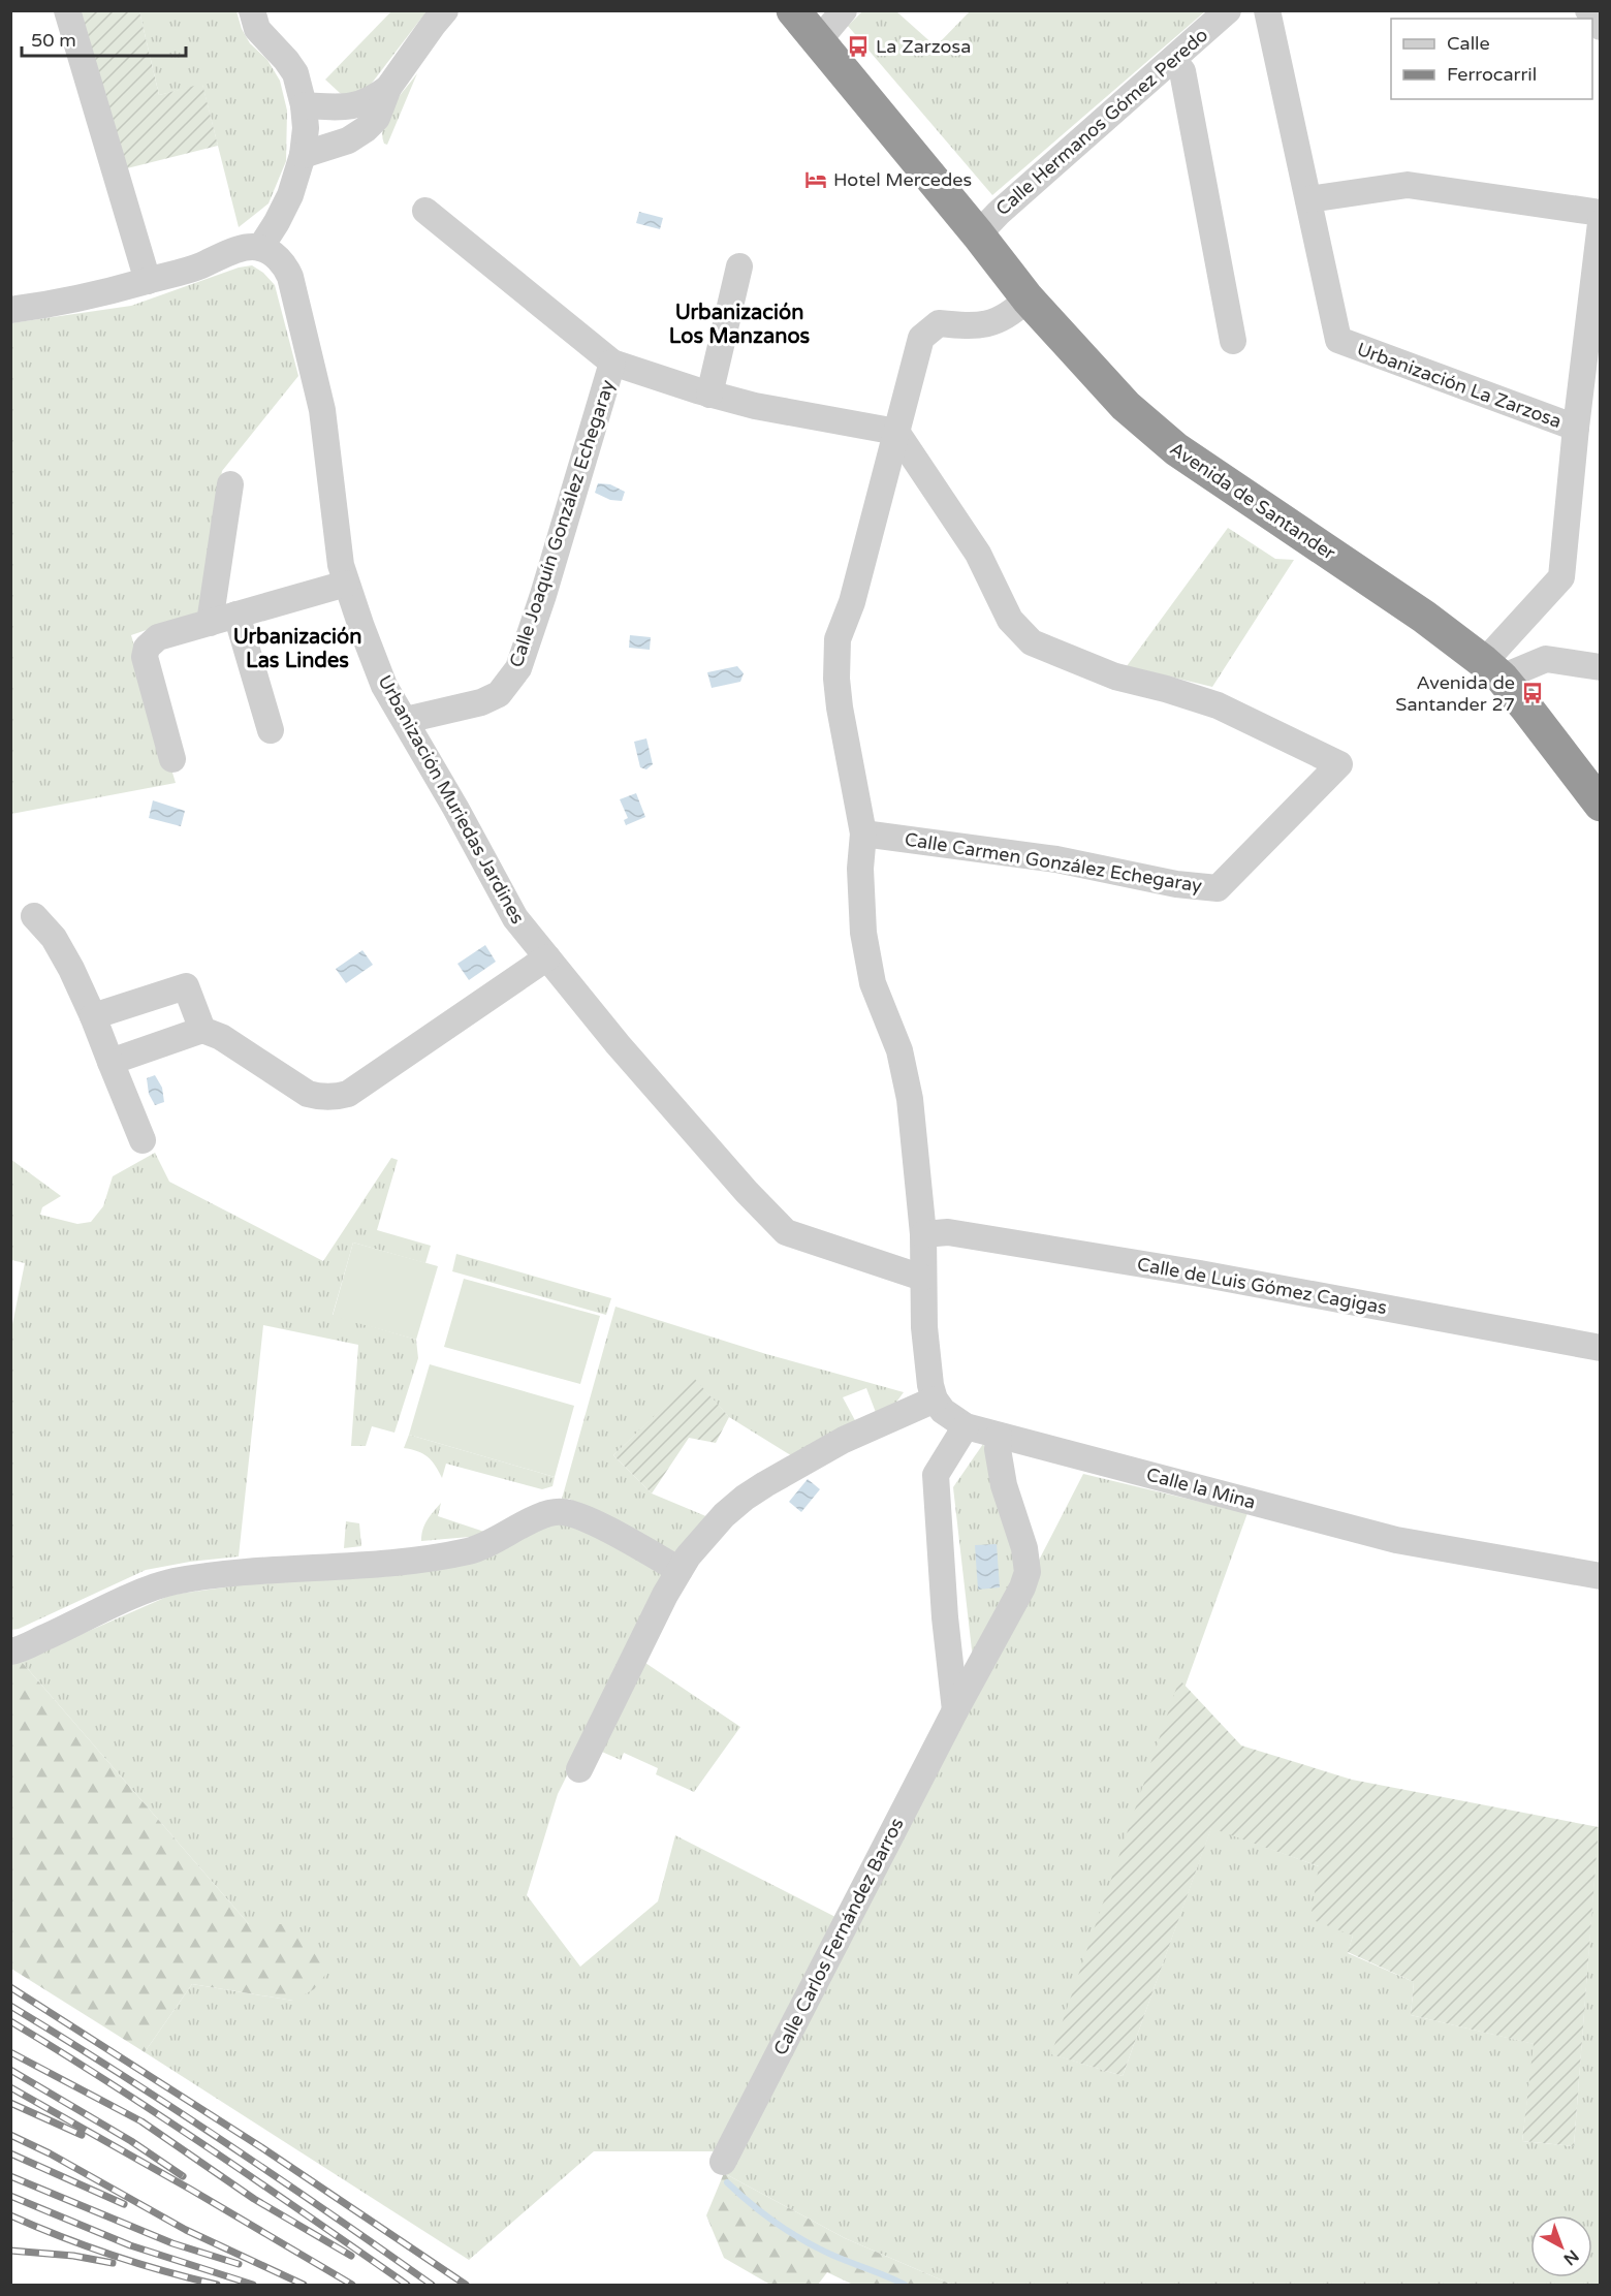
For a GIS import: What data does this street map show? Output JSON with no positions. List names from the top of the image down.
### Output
{
  "streets": {
    "highway": ["Avenida de Santander"],
    "street": [
      "Calle Hermanos Gómez Peredo",
      "Urbanización La Zarzosa",
      "Calle Joaquín González Echegaray",
      "Urbanización Muriedas Jardines",
      "Calle Carmen González Echegaray",
      "Calle de Luis Gómez Cagigas",
      "Calle la Mina",
      "Calle Carlos Fernández Barros"
    ]
  },
  "crossings": [
    ["Calle Hermanos Gómez Peredo", "Avenida de Santander"],
    ["Urbanización La Zarzosa", "Avenida de Santander"],
    ["Calle Joaquín González Echegaray", "Urbanización Muriedas Jardines"],
    ["Calle Joaquín González Echegaray", "Calle Carmen González Echegaray"],
    ["Calle la Mina", "Calle Carlos Fernández Barros"]
  ],
  "districts": ["Urbanización Los Manzanos", "Urbanización Las Lindes"],
  "places": {
    "bus stop": ["La Zarzosa", "Avenida de Santander 27"],
    "hotel": ["Hotel Mercedes"]
  },
  "legend": ["Calle", "Ferrocarril"],
  "scale_bar": "50 m",
  "north": "bottom right"
}
